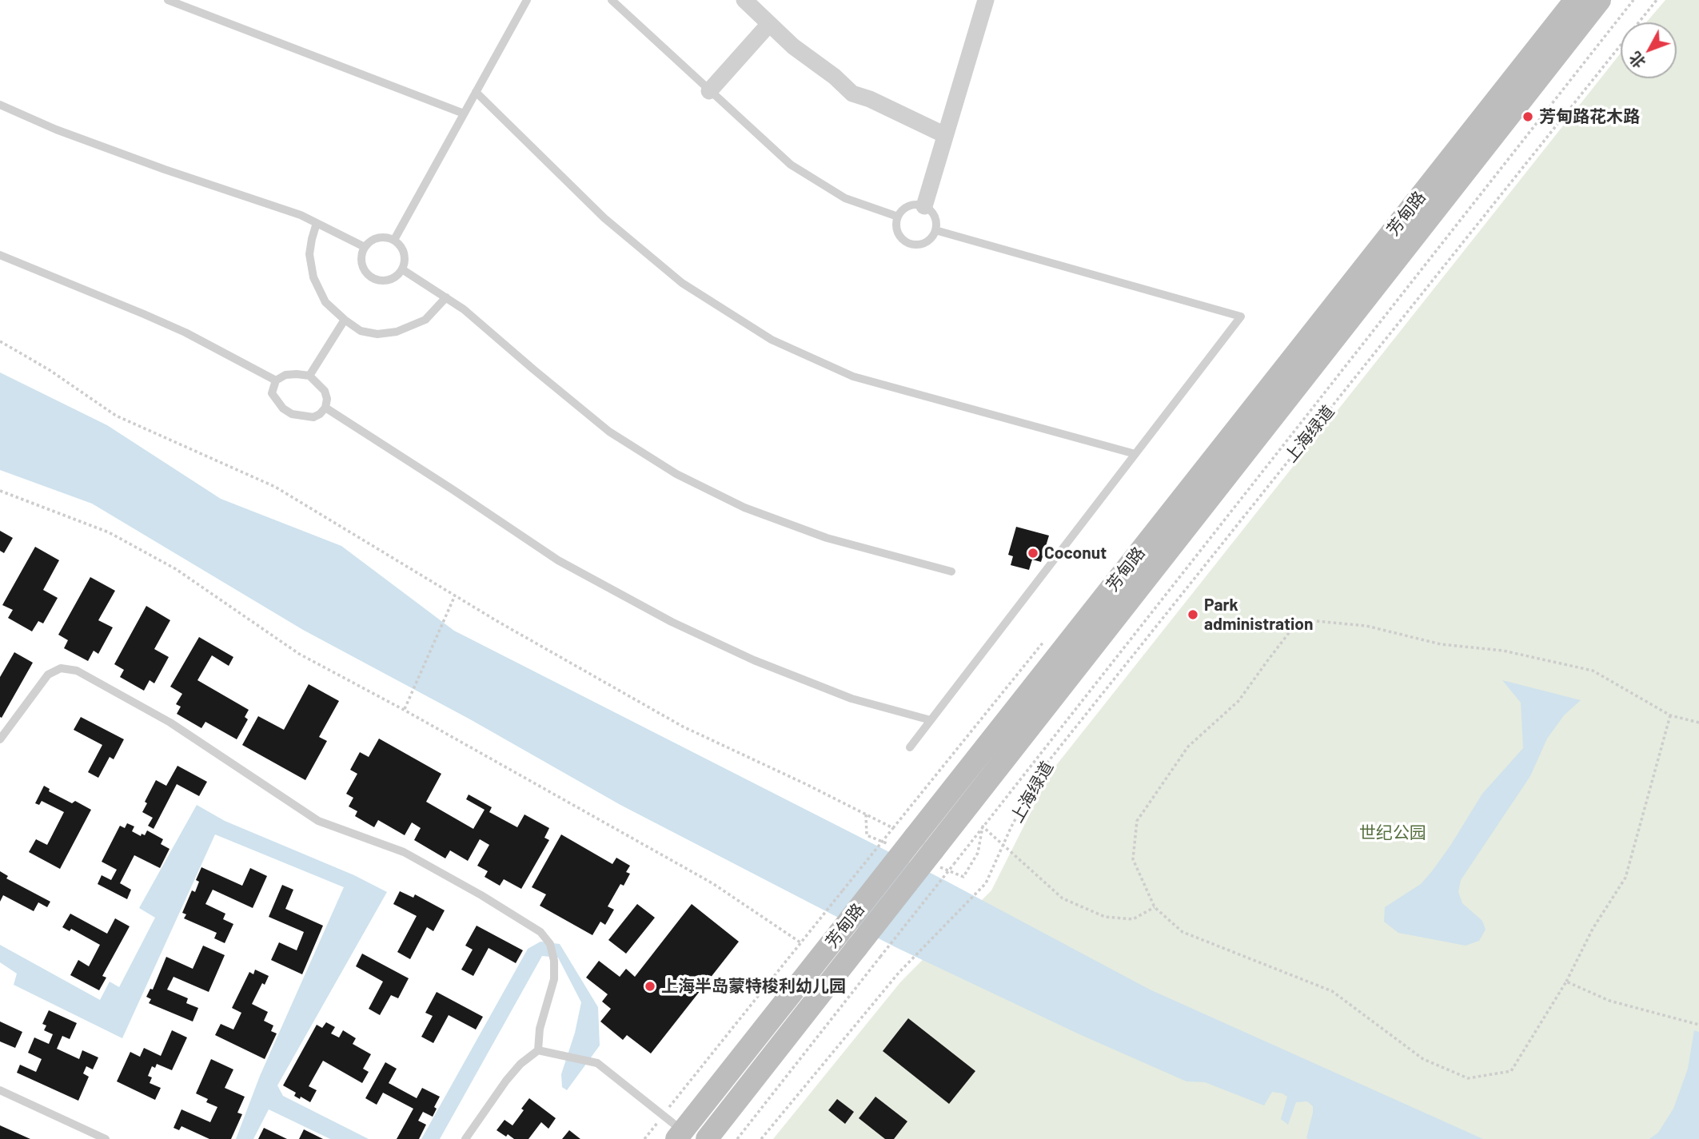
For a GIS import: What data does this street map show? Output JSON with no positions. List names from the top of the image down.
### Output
{
  "streets": {
    "main road": ["芳甸路"],
    "path": ["上海绿道"]
  },
  "parks": ["世纪公园"],
  "places": [
    "芳甸路花木路",
    "Coconut",
    "Park administration",
    "上海半岛蒙特梭利幼儿园"
  ],
  "north": "bottom left"
}
